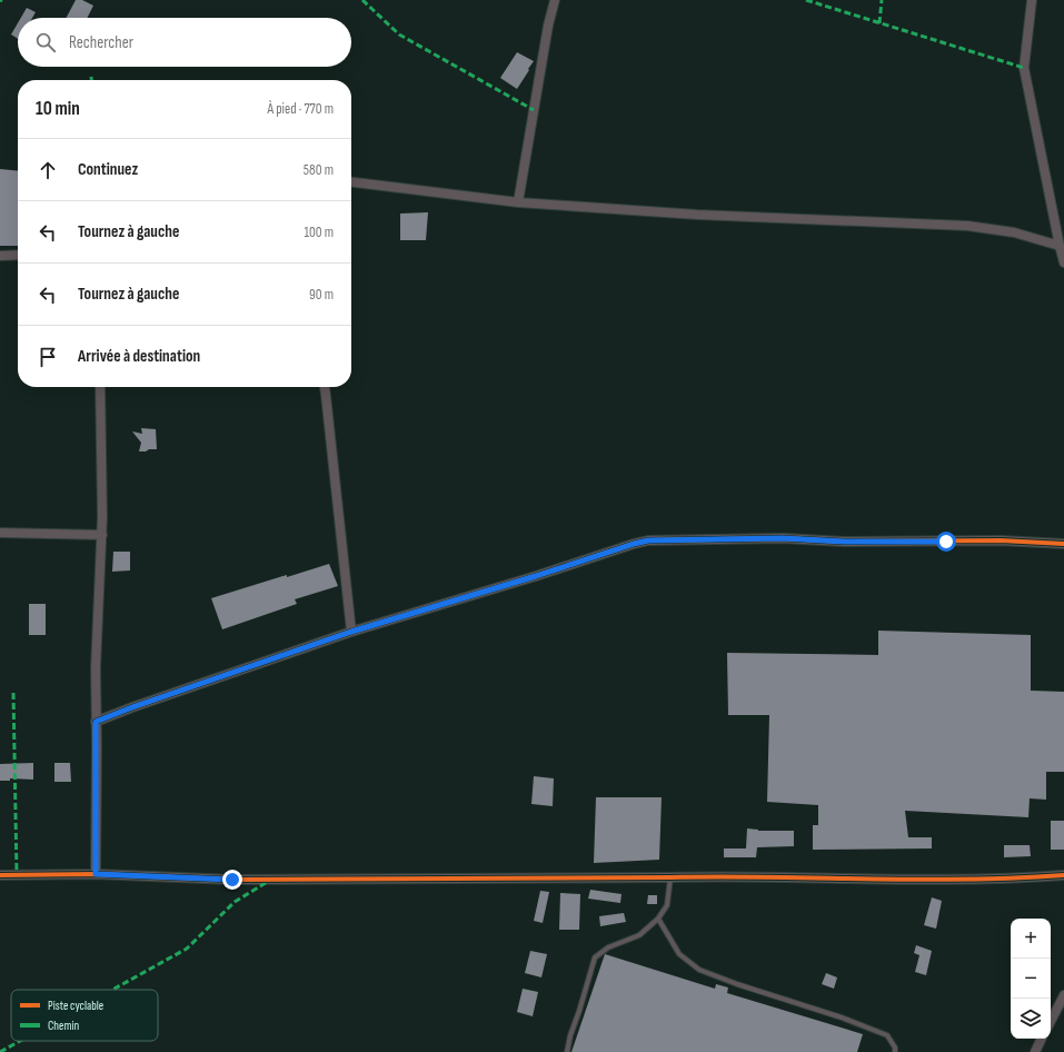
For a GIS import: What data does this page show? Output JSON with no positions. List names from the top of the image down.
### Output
{
  "legend": ["Piste cyclable", "Chemin"],
  "page": {
    "search": "Rechercher",
    "heading": ["10 min", "À pied · 770 m"],
    "list": [
      ["Continuez", "580 m"],
      ["Tournez à gauche", "100 m"],
      ["Tournez à gauche", "90 m"],
      "Arrivée à destination"
    ],
    "map_buttons": ["+", "−"]
  }
}
